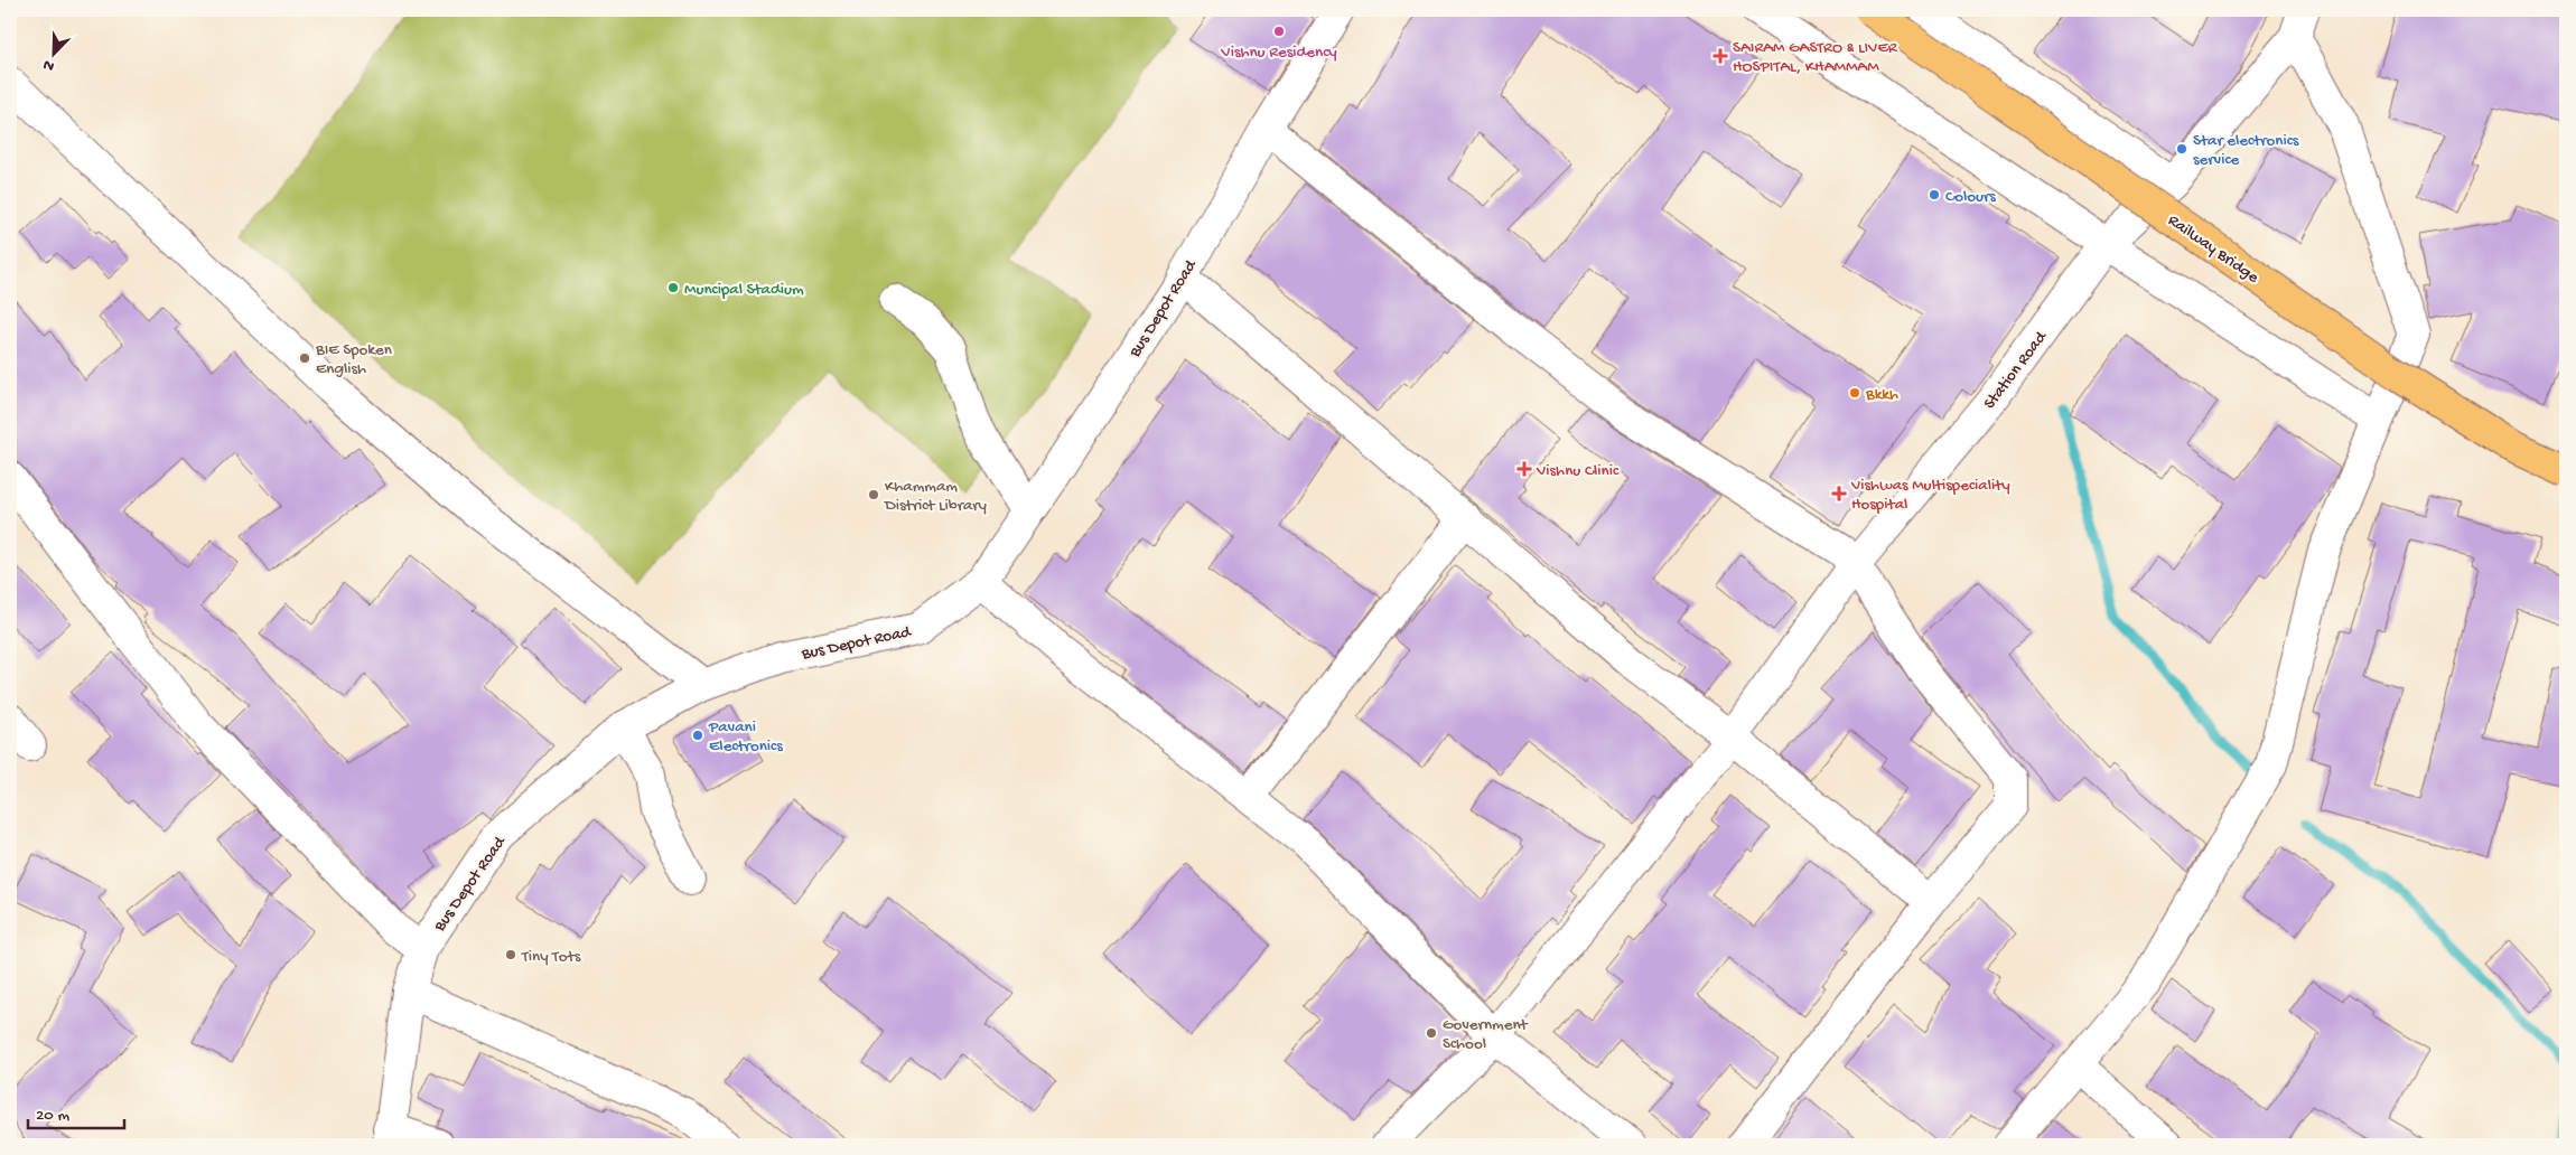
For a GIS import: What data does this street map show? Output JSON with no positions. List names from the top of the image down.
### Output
{
  "streets": {
    "main road": ["Railway Bridge"],
    "street": ["Bus Depot Road", "Station Road"]
  },
  "places": {
    "other": [
      "Vishnu Residency",
      "Star electronics service",
      "Colours",
      "Muncipal Stadium",
      "BIE Spoken English",
      "Bkkh",
      "Khammam District Library",
      "Pavani Electronics",
      "Tiny Tots",
      "Government School"
    ],
    "health": ["SAIRAM GASTRO & LIVER HOSPITAL, KHAMMAM", "Vishnu Clinic", "Vishwas Multispeciality Hospital"]
  },
  "scale_bar": "20 m",
  "north": "bottom left"
}
